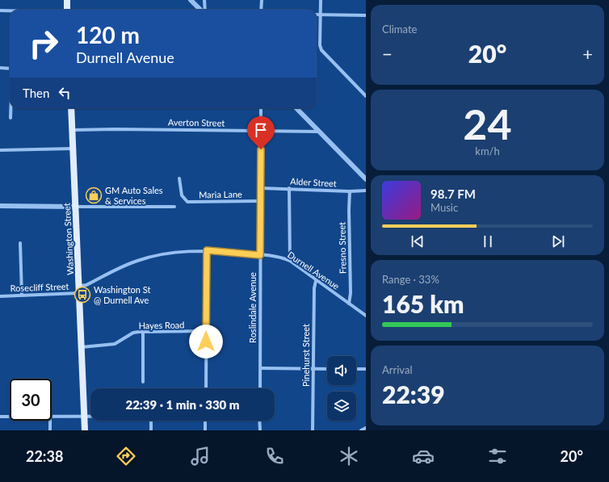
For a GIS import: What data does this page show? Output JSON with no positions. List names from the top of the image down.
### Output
{
  "streets": {
    "main road": ["Washington Street"],
    "street": [
      "Averton Street",
      "Alder Street",
      "Maria Lane",
      "Fresno Street",
      "Durnell Avenue",
      "Rosecliff Street",
      "Roslindale Avenue",
      "Hayes Road",
      "Pinehurst Street"
    ]
  },
  "crossings": [
    ["Averton Street", "Washington Street"],
    ["Averton Street", "Roslindale Avenue"],
    ["Alder Street", "Fresno Street"],
    ["Alder Street", "Roslindale Avenue"],
    ["Maria Lane", "Roslindale Avenue"],
    ["Washington Street", "Durnell Avenue"],
    ["Washington Street", "Rosecliff Street"],
    ["Washington Street", "Hayes Road"],
    ["Fresno Street", "Durnell Avenue"],
    ["Durnell Avenue", "Roslindale Avenue"],
    ["Durnell Avenue", "Pinehurst Street"]
  ],
  "places": {
    "shop": ["GM Auto Sales & Services"],
    "bus stop": ["Washington St @ Durnell Ave"]
  },
  "page": {
    "tile": [
      "Climate",
      ["24", "km/h"],
      ["Range · 33%", "165 km"],
      ["Arrival", "22:39"]
    ],
    "turn": ["120 m", "Durnell Avenue"],
    "heat": ["−", "20°", "+"],
    "then": "Then",
    "song": ["98.7 FM", "Music"],
    "limit": "30",
    "trip": "22:39 · 1 min · 330 m",
    "tabs": ["22:38", "20°"]
  }
}
